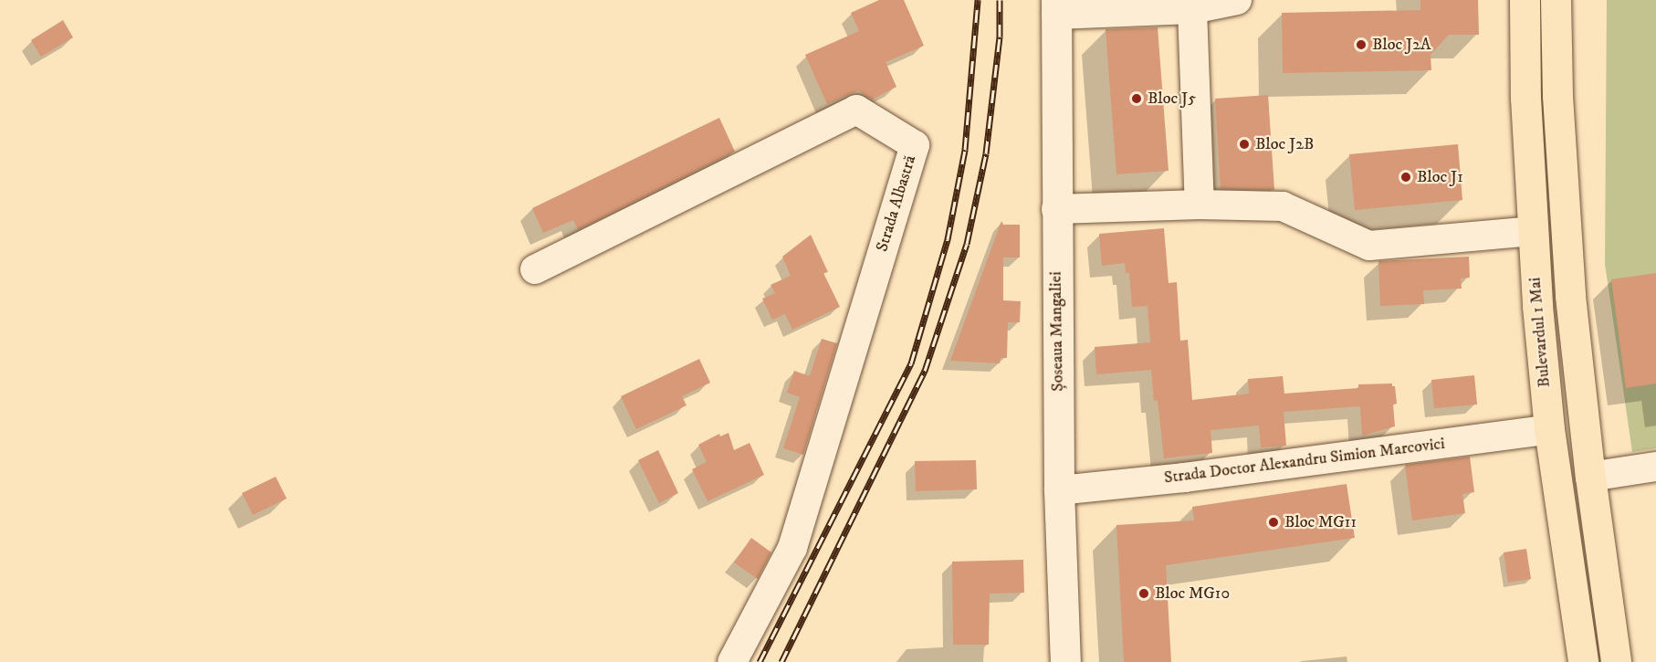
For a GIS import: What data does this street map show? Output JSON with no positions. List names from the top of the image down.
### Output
{
  "streets": {
    "main road": ["Bulevardul 1 Mai"],
    "street": ["Strada Albastră", "Șoseaua Mangaliei", "Strada Doctor Alexandru Simion Marcovici"]
  },
  "crossings": [
    ["Șoseaua Mangaliei", "Strada Doctor Alexandru Simion Marcovici"],
    ["Bulevardul 1 Mai", "Strada Doctor Alexandru Simion Marcovici"]
  ],
  "places": [
    "Bloc J2A",
    "Bloc J5",
    "Bloc J2B",
    "Bloc J1",
    "Bloc MG11",
    "Bloc MG10"
  ]
}
